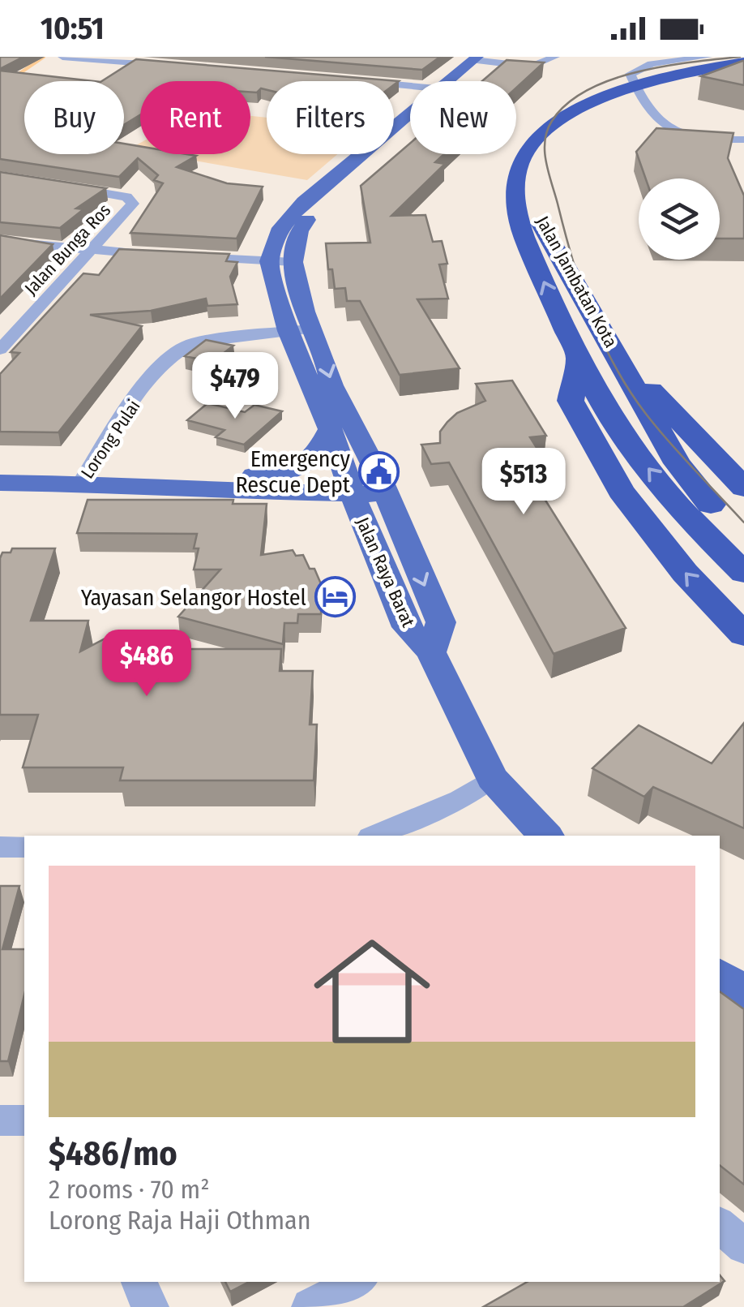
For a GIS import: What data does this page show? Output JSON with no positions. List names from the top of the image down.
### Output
{
  "streets": {
    "highway": ["Jalan Jambatan Kota"],
    "main road": ["Jalan Raya Barat"],
    "street": ["Jalan Bunga Ros", "Lorong Pulai"]
  },
  "crossings": [
    ["Lorong Pulai", "Jalan Raya Barat"]
  ],
  "places": {
    "public building": ["Emergency Rescue Dept"],
    "hotel": ["Yayasan Selangor Hostel"]
  },
  "page": {
    "status": "10:51",
    "chip": [
      "Buy",
      "Rent",
      "Filters",
      "New"
    ],
    "price": ["$479", "$513", "$486"],
    "list": [
      {
        "name": "$486/mo",
        "note": "2 rooms · 70 m² · Lorong Raja Haji Othman"
      }
    ]
  }
}
